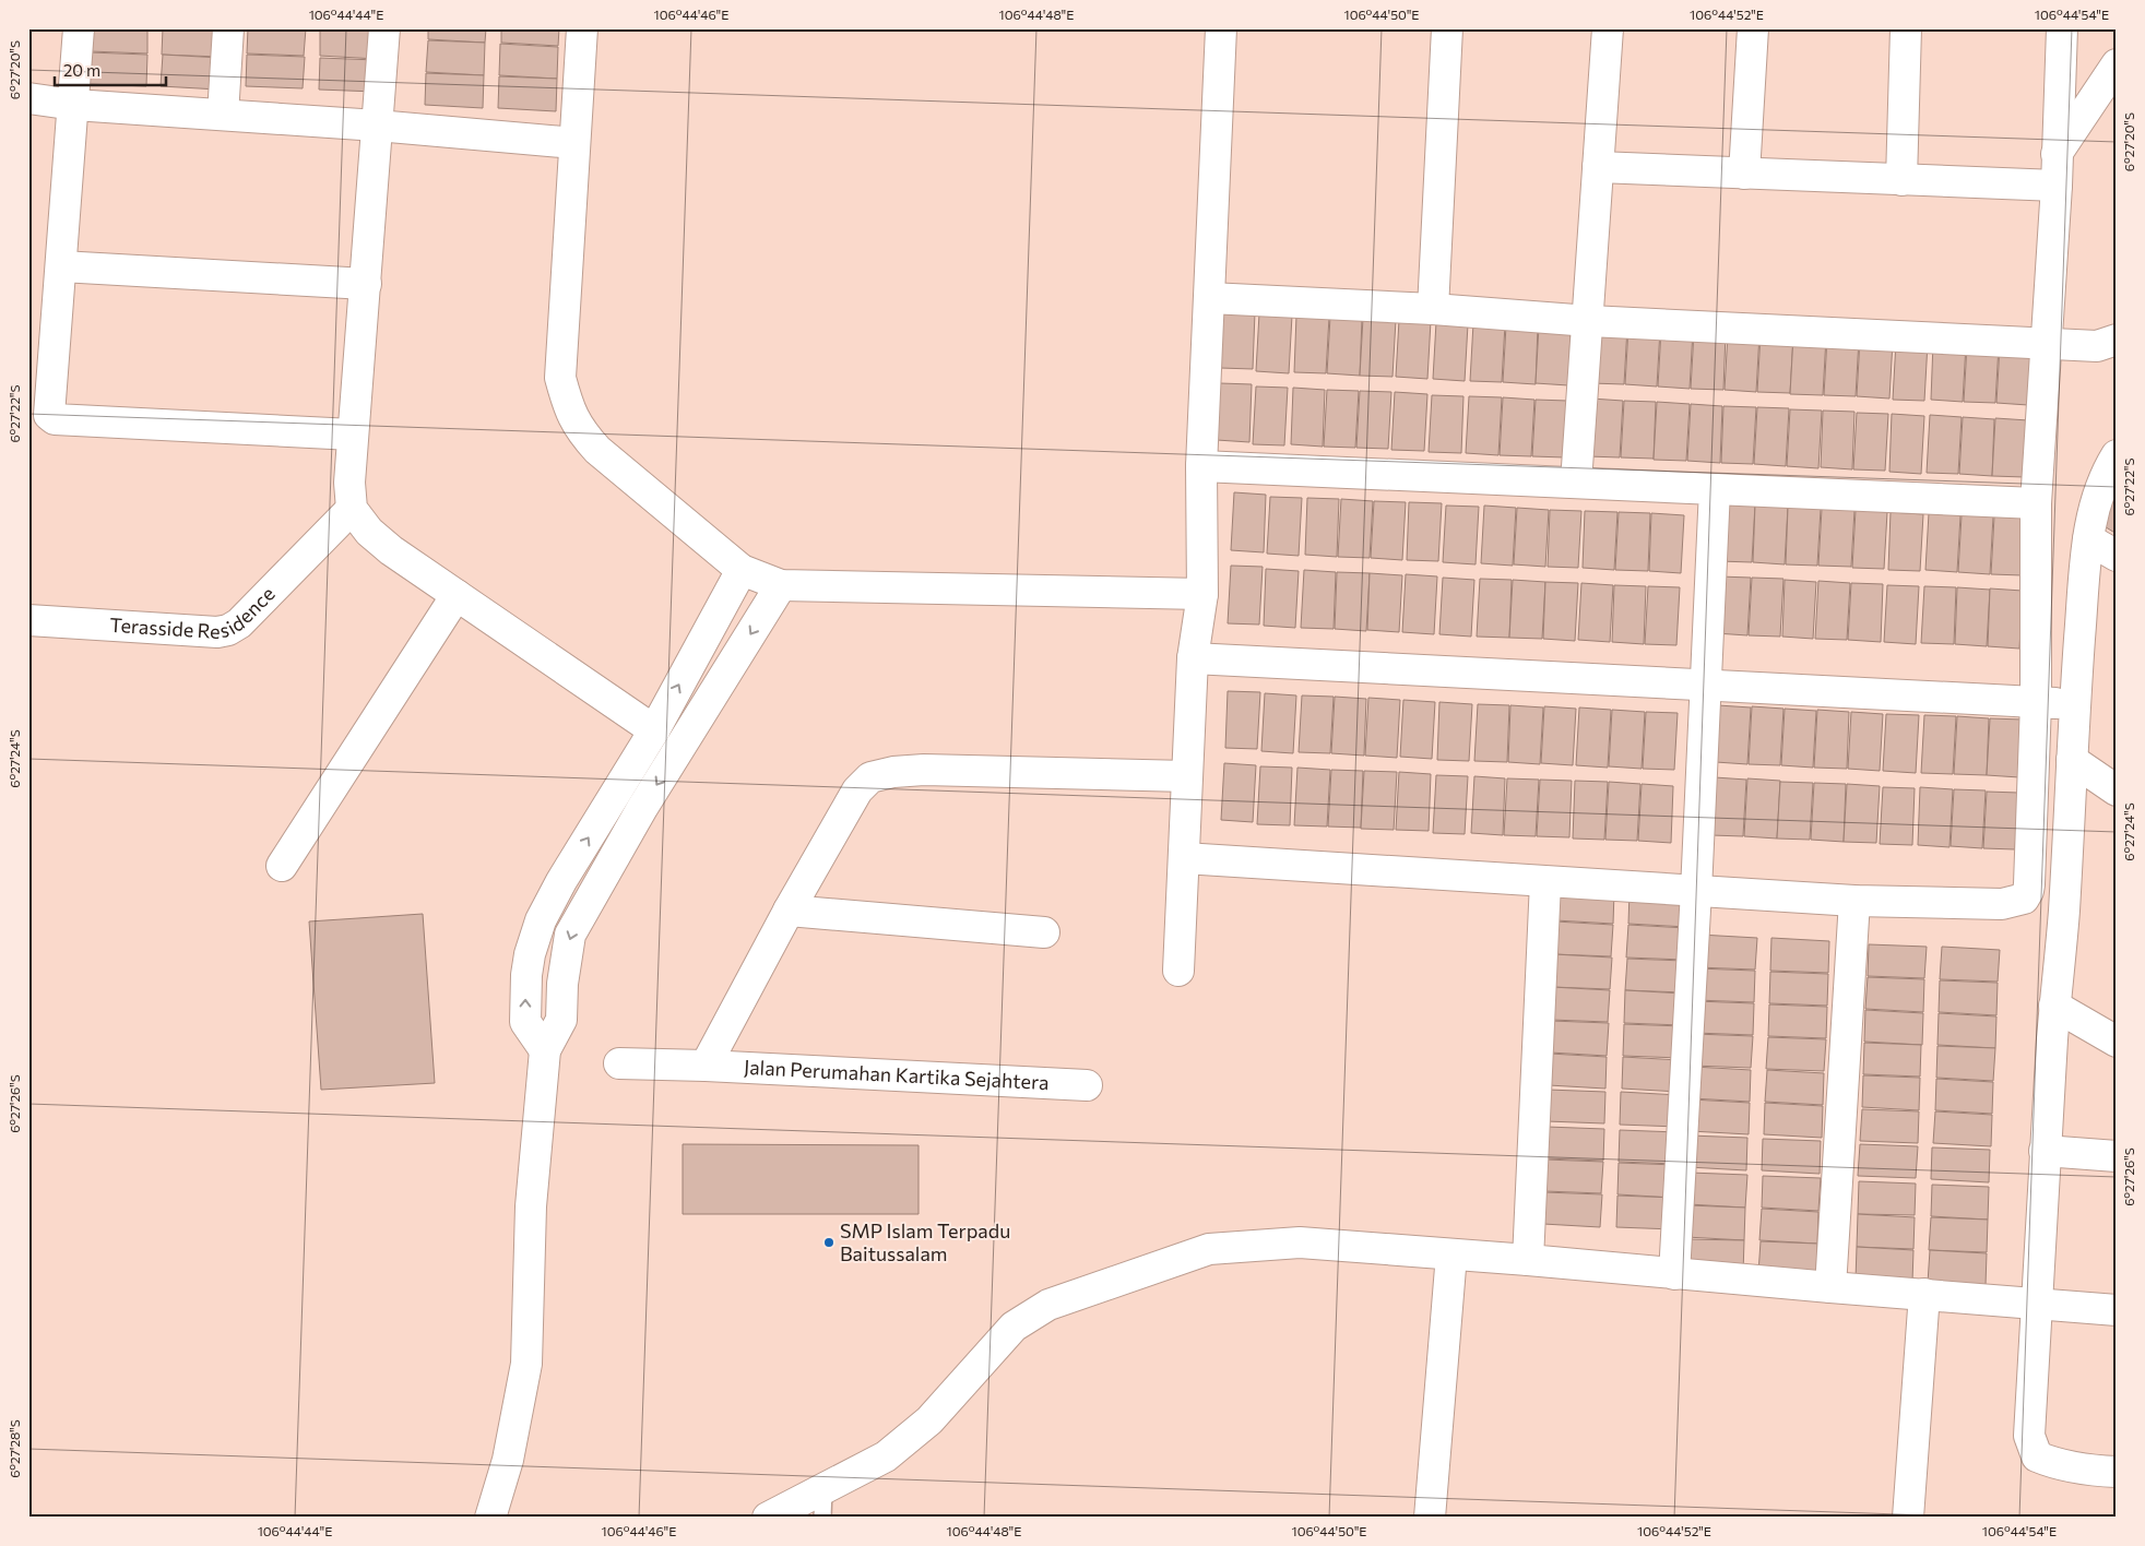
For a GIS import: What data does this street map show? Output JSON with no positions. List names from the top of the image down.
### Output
{
  "streets": {
    "street": ["Terasside Residence", "Jalan Perumahan Kartika Sejahtera"]
  },
  "places": ["SMP Islam Terpadu Baitussalam"],
  "scale_bar": "20 m",
  "coordinates": [
    "106°44'44\"E",
    "106°44'46\"E",
    "106°44'48\"E",
    "106°44'50\"E",
    "106°44'52\"E",
    "106°44'54\"E",
    "6°27'20\"S",
    "6°27'22\"S",
    "6°27'24\"S",
    "6°27'26\"S",
    "6°27'28\"S"
  ]
}
